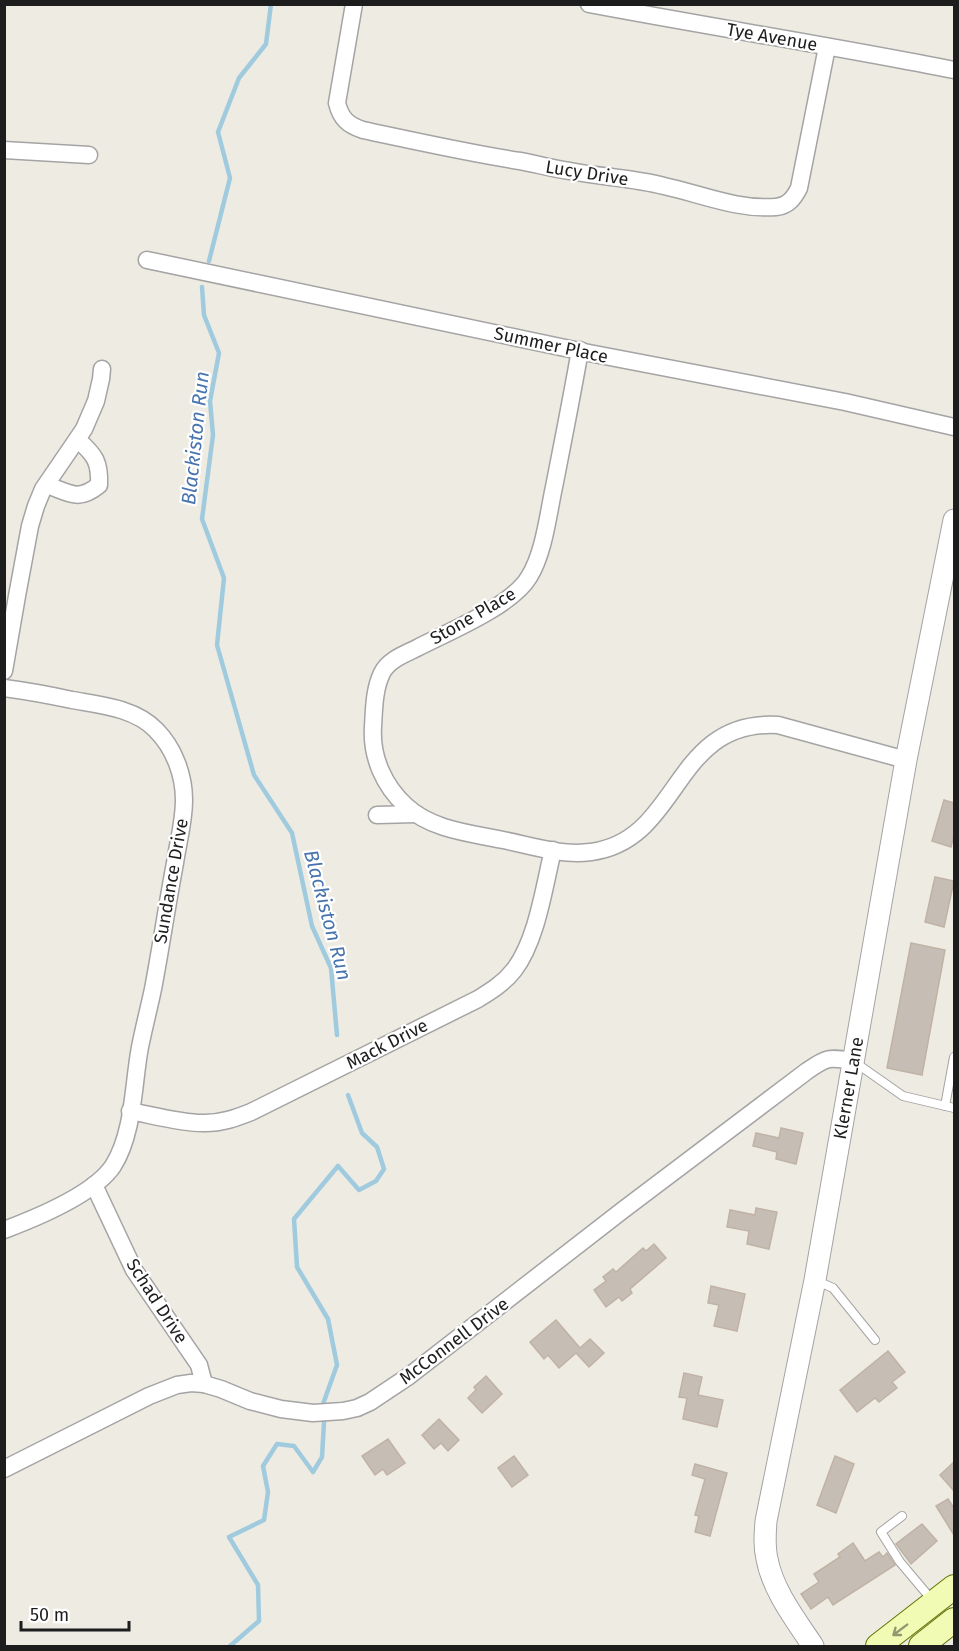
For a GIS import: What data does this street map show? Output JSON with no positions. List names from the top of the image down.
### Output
{
  "streets": {
    "street": [
      "Tye Avenue",
      "Lucy Drive",
      "Summer Place",
      "Stone Place",
      "Sundance Drive",
      "Mack Drive",
      "Klerner Lane",
      "Schad Drive",
      "McConnell Drive"
    ]
  },
  "crossings": [
    ["Tye Avenue", "Lucy Drive"],
    ["Summer Place", "Stone Place"],
    ["Stone Place", "Mack Drive"],
    ["Stone Place", "Klerner Lane"],
    ["Sundance Drive", "Mack Drive"],
    ["Sundance Drive", "Schad Drive"],
    ["Klerner Lane", "McConnell Drive"],
    ["Schad Drive", "McConnell Drive"]
  ],
  "water": ["Blackiston Run"],
  "scale_bar": "50 m"
}
